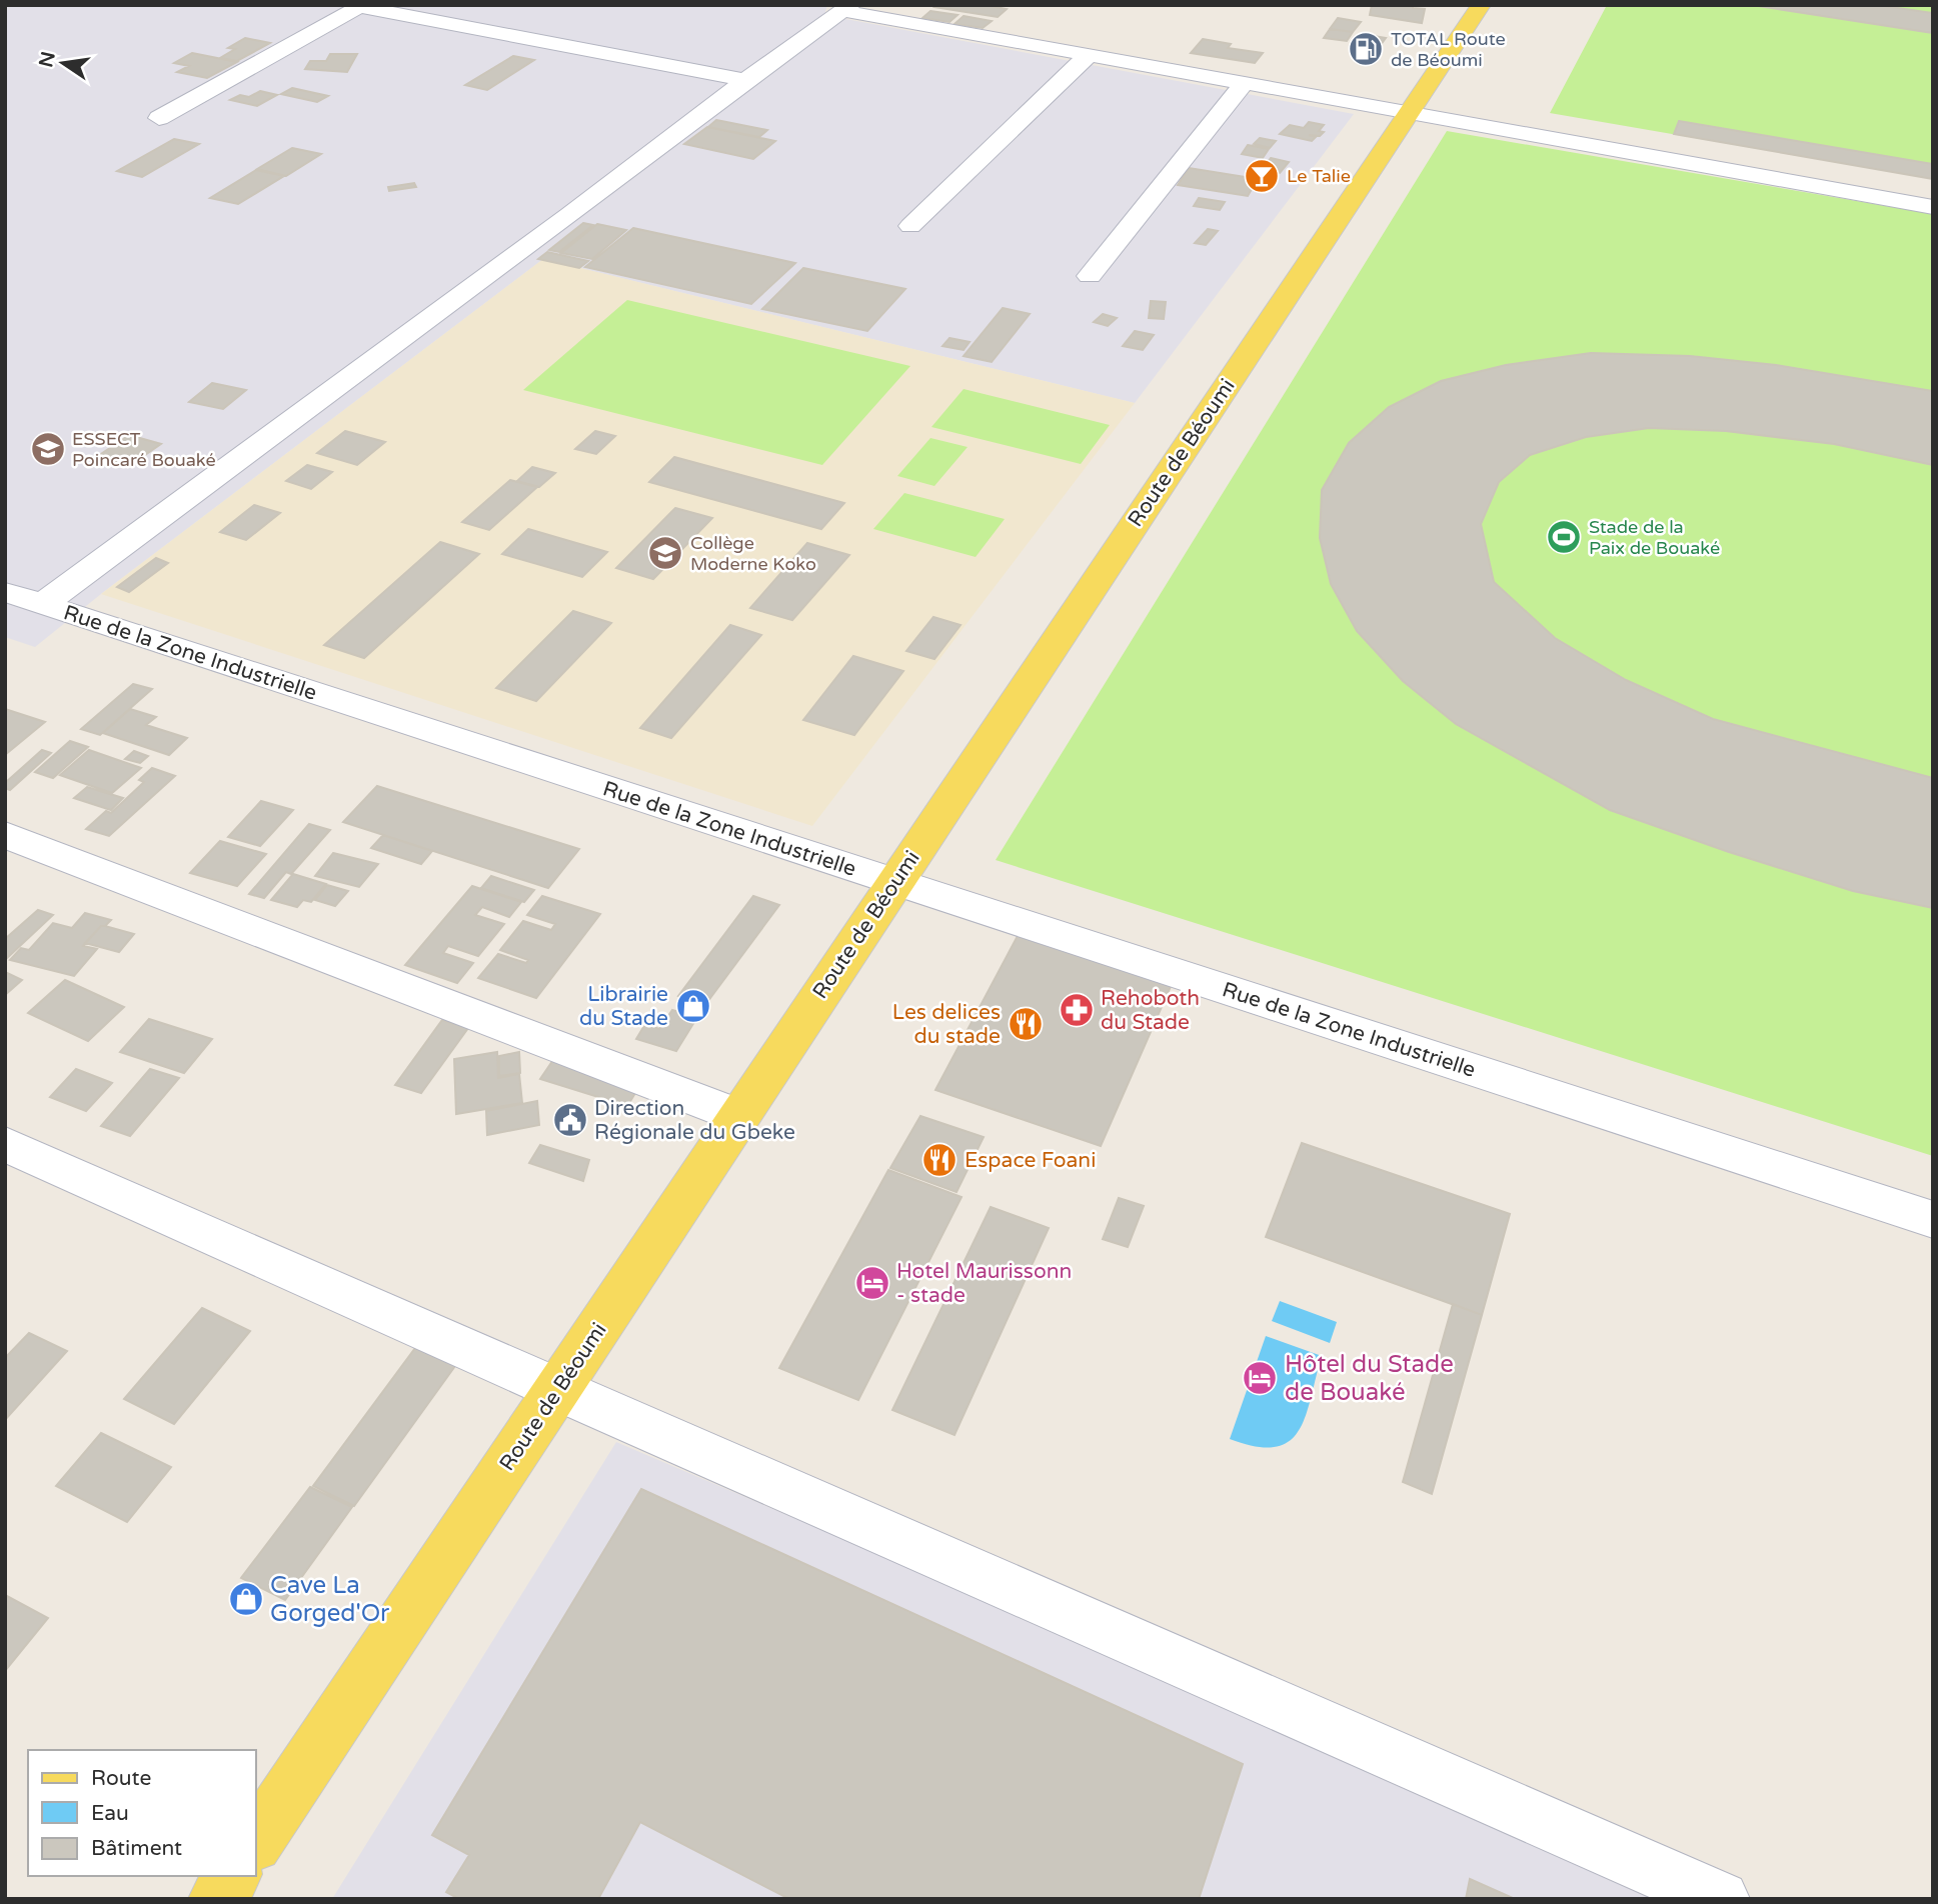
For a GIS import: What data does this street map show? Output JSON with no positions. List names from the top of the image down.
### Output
{
  "streets": {
    "main road": ["Route de Béoumi"],
    "street": ["Rue de la Zone Industrielle"]
  },
  "crossings": [
    ["Route de Béoumi", "Rue de la Zone Industrielle"]
  ],
  "places": {
    "fuel station": ["TOTAL Route de Béoumi"],
    "bar": ["Le Talie"],
    "school or university": ["ESSECT Poincaré Bouaké", "Collège Moderne Koko"],
    "sports": ["Stade de la Paix de Bouaké"],
    "shop": ["Librairie du Stade", "Cave La Gorged'Or"],
    "pharmacy": ["Rehoboth du Stade"],
    "restaurant": ["Les delices du stade", "Espace Foani"],
    "public building": ["Direction Régionale du Gbeke"],
    "hotel": ["Hotel Maurissonn - stade", "Hôtel du Stade de Bouaké"]
  },
  "legend": ["Route", "Eau", "Bâtiment"],
  "north": "left"
}
